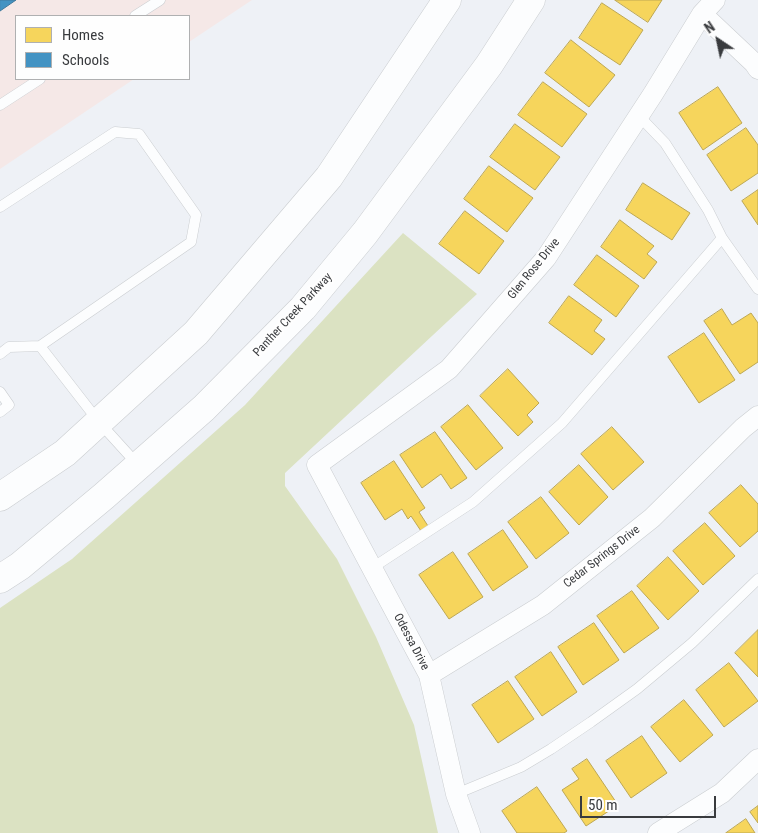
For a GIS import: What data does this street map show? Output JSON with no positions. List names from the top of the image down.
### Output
{
  "streets": {
    "main road": ["Panther Creek Parkway"],
    "street": ["Glen Rose Drive", "Cedar Springs Drive", "Odessa Drive"]
  },
  "crossings": [
    ["Glen Rose Drive", "Odessa Drive"],
    ["Cedar Springs Drive", "Odessa Drive"]
  ],
  "legend": ["Homes", "Schools"],
  "scale_bar": "50 m",
  "north": "top left"
}
